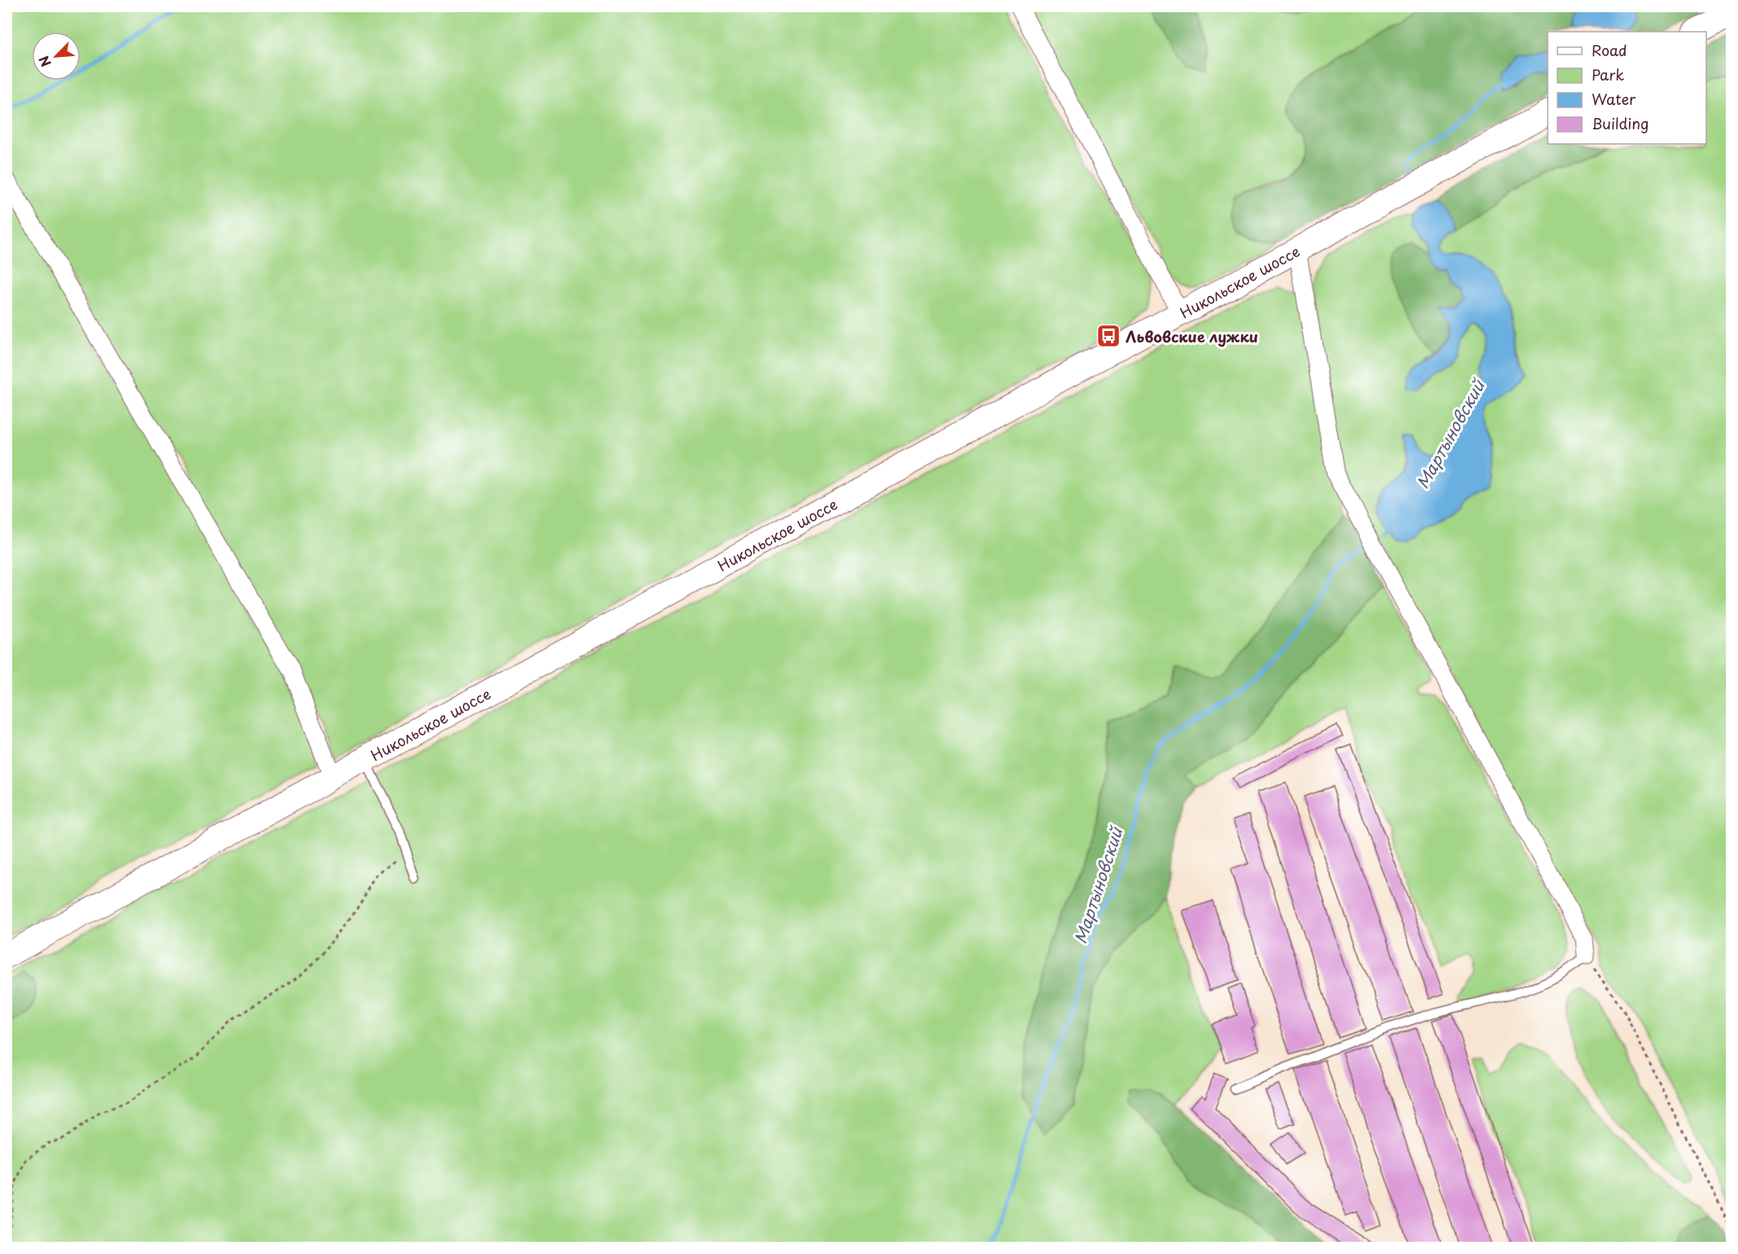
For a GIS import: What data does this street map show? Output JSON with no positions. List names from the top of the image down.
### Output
{
  "streets": {
    "main road": ["Никольское шоссе"]
  },
  "water": ["Мартыновский"],
  "places": {
    "bus stop": ["Львовские лужки"]
  },
  "legend": [
    "Road",
    "Park",
    "Water",
    "Building"
  ],
  "north": "bottom left"
}
